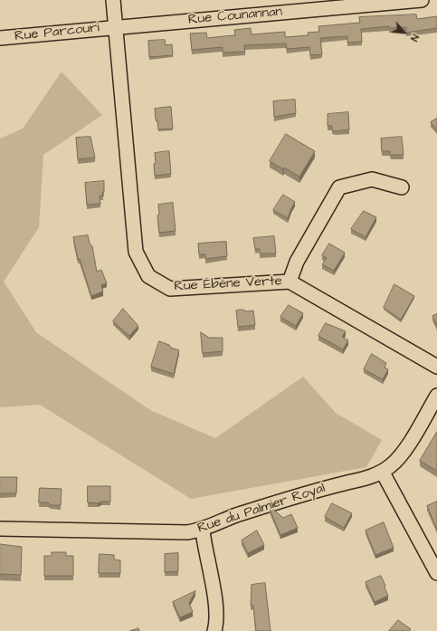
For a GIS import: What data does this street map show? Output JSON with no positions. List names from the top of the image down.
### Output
{
  "streets": {
    "street": [
      "Rue Counannan",
      "Rue Parcouri",
      "Rue Ébène Verte",
      "Rue du Palmier Royal"
    ]
  },
  "crossings": [
    ["Rue Counannan", "Rue Parcouri"],
    ["Rue Counannan", "Rue Ébène Verte"],
    ["Rue Parcouri", "Rue Ébène Verte"]
  ],
  "north": "bottom right"
}
